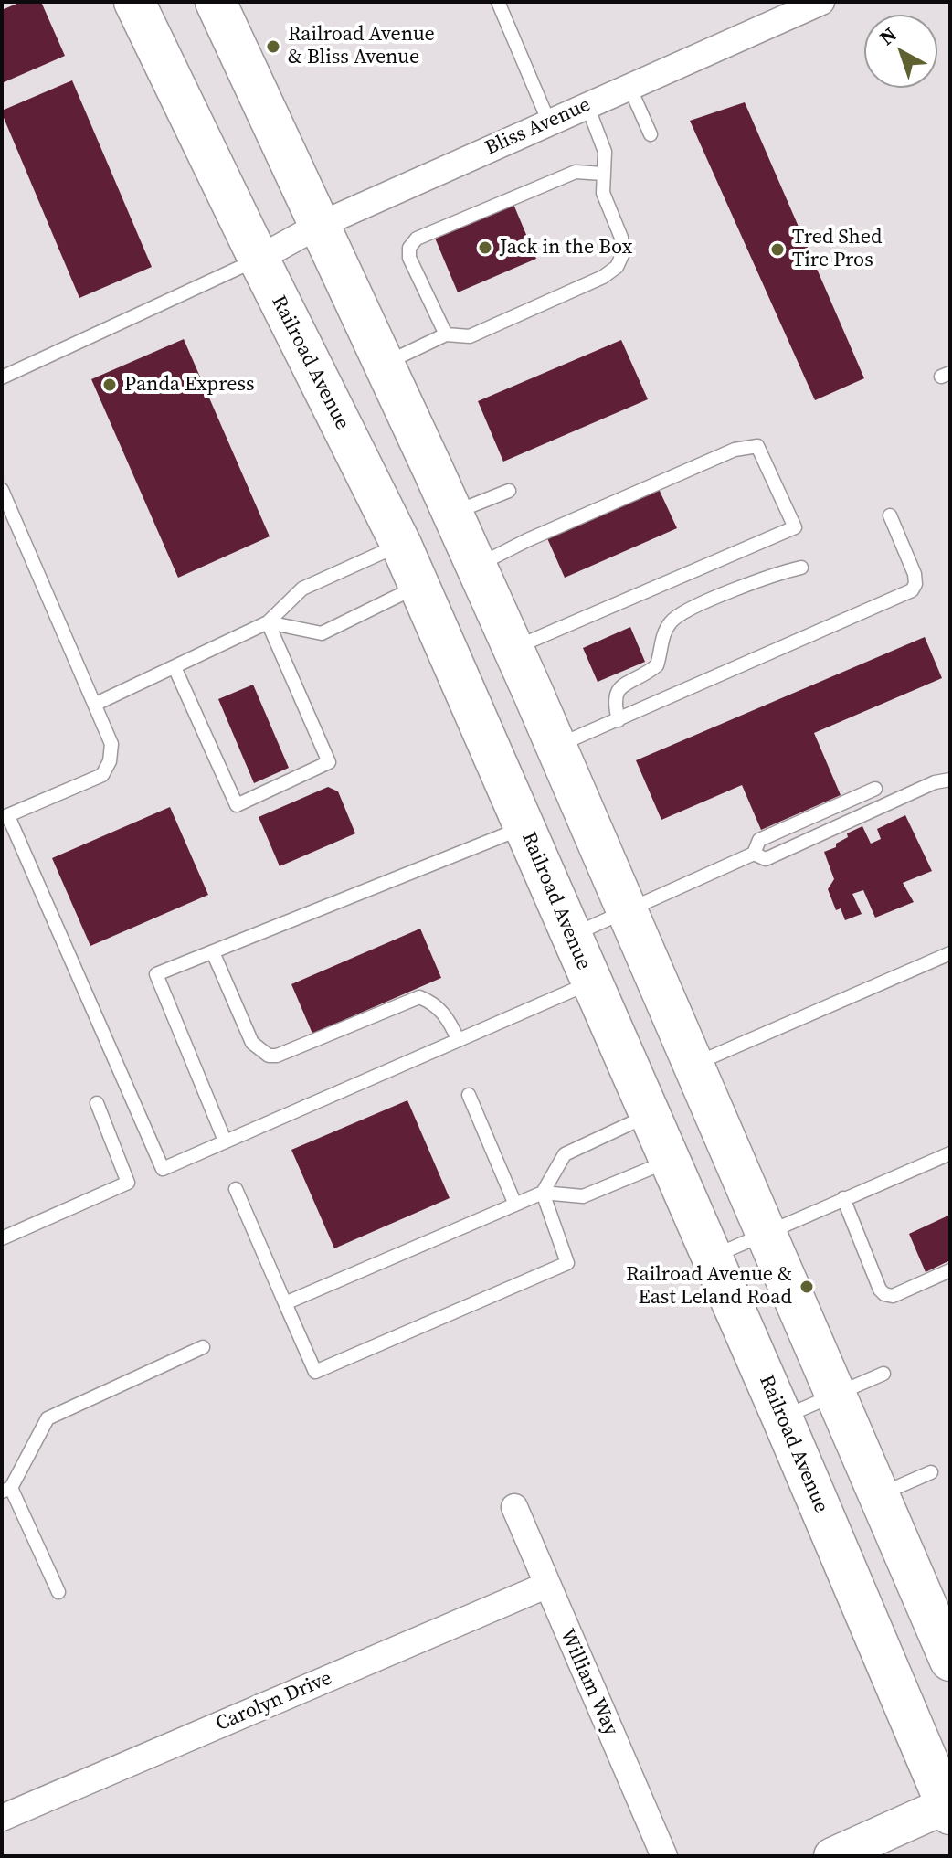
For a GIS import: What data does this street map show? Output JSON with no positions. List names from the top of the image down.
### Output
{
  "streets": {
    "highway": ["Railroad Avenue"],
    "street": ["Bliss Avenue", "William Way", "Carolyn Drive"]
  },
  "crossings": [
    ["Bliss Avenue", "Railroad Avenue"],
    ["William Way", "Carolyn Drive"]
  ],
  "places": [
    "Railroad Avenue & Bliss Avenue",
    "Jack in the Box",
    "Tred Shed Tire Pros",
    "Panda Express",
    "Railroad Avenue & East Leland Road"
  ],
  "north": "top left"
}
